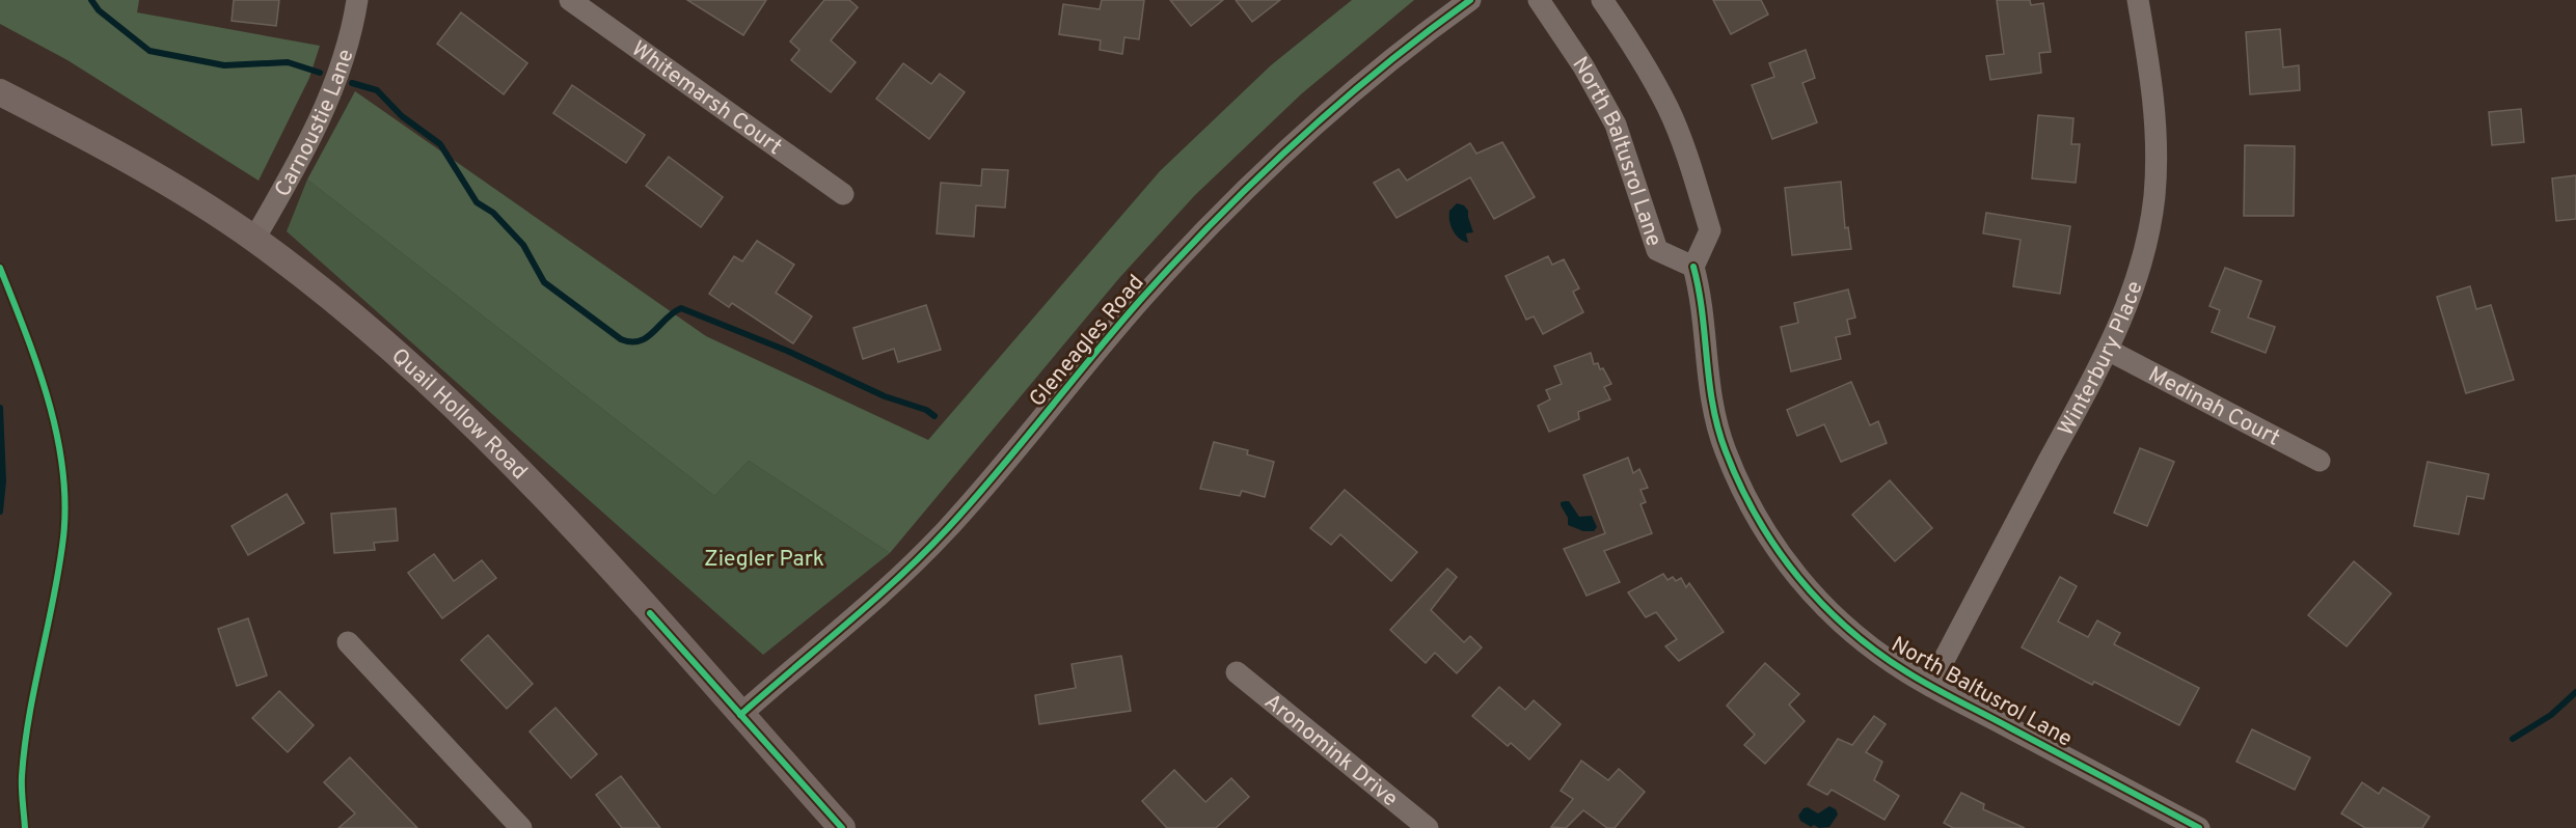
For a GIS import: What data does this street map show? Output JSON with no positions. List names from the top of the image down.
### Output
{
  "streets": {
    "main road": ["Quail Hollow Road"],
    "street": [
      "Whitemarsh Court",
      "Carnoustie Lane",
      "North Baltusrol Lane",
      "Gleneagles Road",
      "Winterbury Place",
      "Medinah Court",
      "Aronomink Drive"
    ]
  },
  "crossings": [
    ["Carnoustie Lane", "Quail Hollow Road"],
    ["North Baltusrol Lane", "Winterbury Place"],
    ["Gleneagles Road", "Quail Hollow Road"],
    ["Winterbury Place", "Medinah Court"]
  ],
  "parks": ["Ziegler Park"]
}
